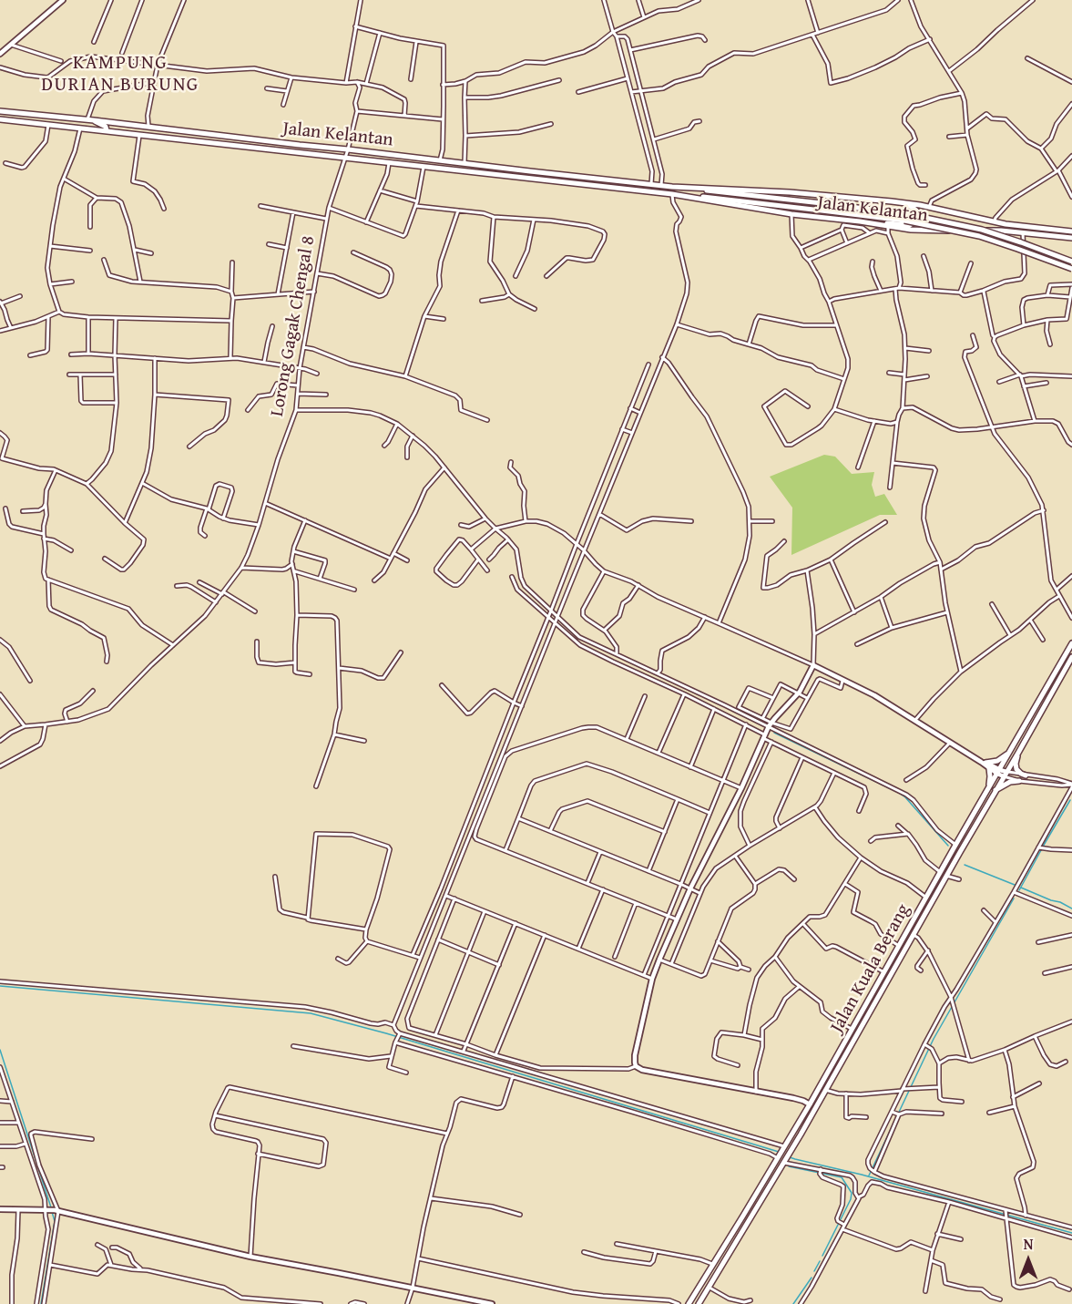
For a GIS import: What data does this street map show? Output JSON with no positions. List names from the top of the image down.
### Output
{
  "streets": {
    "main road": ["Jalan Kelantan", "Jalan Kuala Berang"],
    "street": ["Lorong Gagak Chengal 8"]
  },
  "crossings": [
    ["Jalan Kelantan", "Lorong Gagak Chengal 8"]
  ],
  "districts": ["KAMPUNG DURIAN BURUNG"],
  "north": "top"
}
